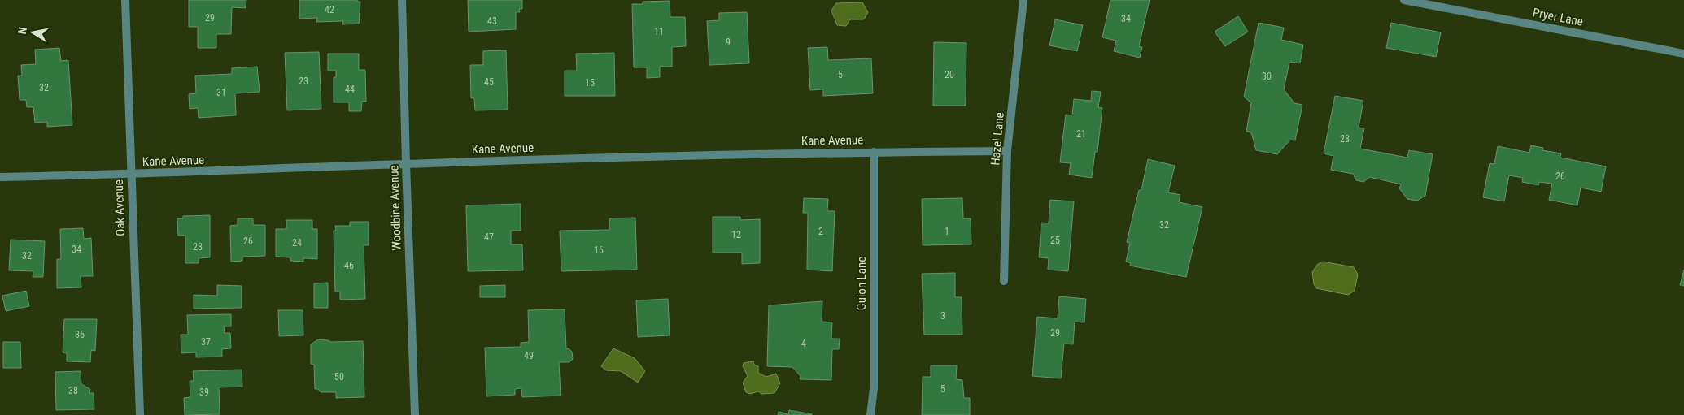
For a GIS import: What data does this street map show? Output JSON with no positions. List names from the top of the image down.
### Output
{
  "streets": {
    "street": [
      "Pryer Lane",
      "Hazel Lane",
      "Kane Avenue",
      "Oak Avenue",
      "Woodbine Avenue",
      "Guion Lane"
    ]
  },
  "crossings": [
    ["Hazel Lane", "Kane Avenue"],
    ["Kane Avenue", "Oak Avenue"],
    ["Kane Avenue", "Woodbine Avenue"],
    ["Kane Avenue", "Guion Lane"]
  ],
  "house_numbers": [
    "42",
    "29",
    "34",
    "43",
    "11",
    "9",
    "5",
    "20",
    "30",
    "23",
    "45",
    "15",
    "32",
    "44",
    "31",
    "21",
    "28",
    "26",
    "32",
    "2",
    "1",
    "12",
    "47",
    "25",
    "26",
    "24",
    "28",
    "34",
    "16",
    "32",
    "46",
    "3",
    "29",
    "36",
    "37",
    "4",
    "49",
    "50",
    "5",
    "38",
    "39"
  ],
  "north": "left"
}
